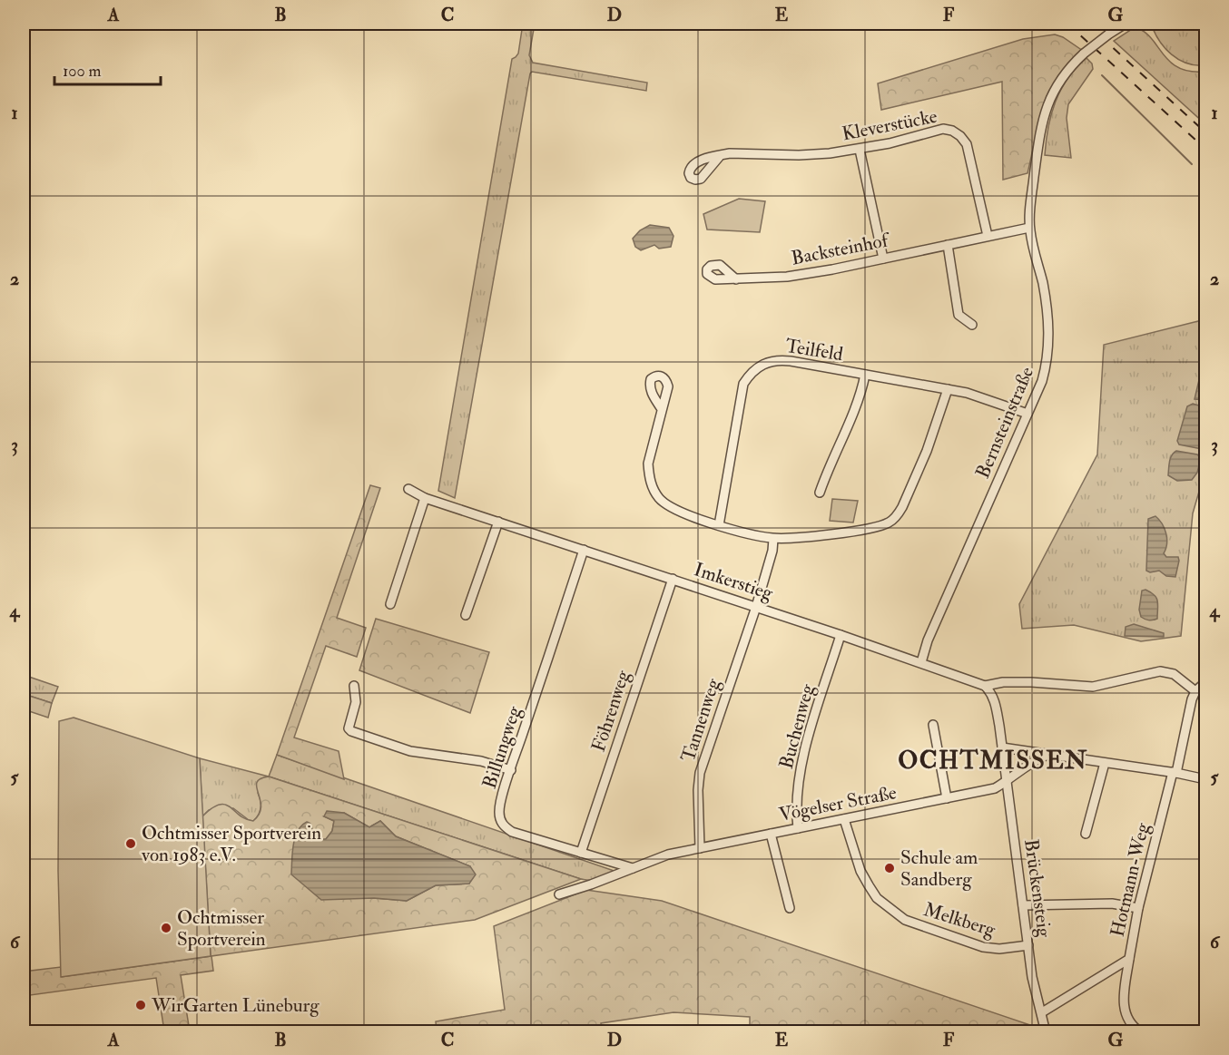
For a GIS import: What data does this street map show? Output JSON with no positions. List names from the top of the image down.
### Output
{
  "streets": {
    "street": [
      "Kleverstücke",
      "Backsteinhof",
      "Teilfeld",
      "Bernsteinstraße",
      "Imkerstieg",
      "Föhrenweg",
      "Tannenweg",
      "Buchenweg",
      "Billungweg",
      "Vögelser Straße",
      "Hotmann-Weg",
      "Brückensteig",
      "Melkberg"
    ]
  },
  "crossings": [
    ["Kleverstücke", "Backsteinhof"],
    ["Backsteinhof", "Bernsteinstraße"],
    ["Teilfeld", "Bernsteinstraße"],
    ["Bernsteinstraße", "Imkerstieg"],
    ["Imkerstieg", "Föhrenweg"],
    ["Imkerstieg", "Tannenweg"],
    ["Imkerstieg", "Buchenweg"],
    ["Imkerstieg", "Billungweg"],
    ["Föhrenweg", "Billungweg"],
    ["Tannenweg", "Vögelser Straße"],
    ["Buchenweg", "Vögelser Straße"],
    ["Billungweg", "Vögelser Straße"],
    ["Vögelser Straße", "Brückensteig"],
    ["Vögelser Straße", "Melkberg"],
    ["Hotmann-Weg", "Brückensteig"],
    ["Brückensteig", "Melkberg"]
  ],
  "districts": ["OCHTMISSEN"],
  "places": [
    "Ochtmisser Sportverein von 1983 e.V.",
    "Schule am Sandberg",
    "Ochtmisser Sportverein",
    "WirGarten Lüneburg"
  ],
  "scale_bar": "100 m",
  "grid": {
    "columns": [
      "A",
      "B",
      "C",
      "D",
      "E",
      "F",
      "G"
    ],
    "rows": [
      "1",
      "2",
      "3",
      "4",
      "5",
      "6"
    ]
  }
}
